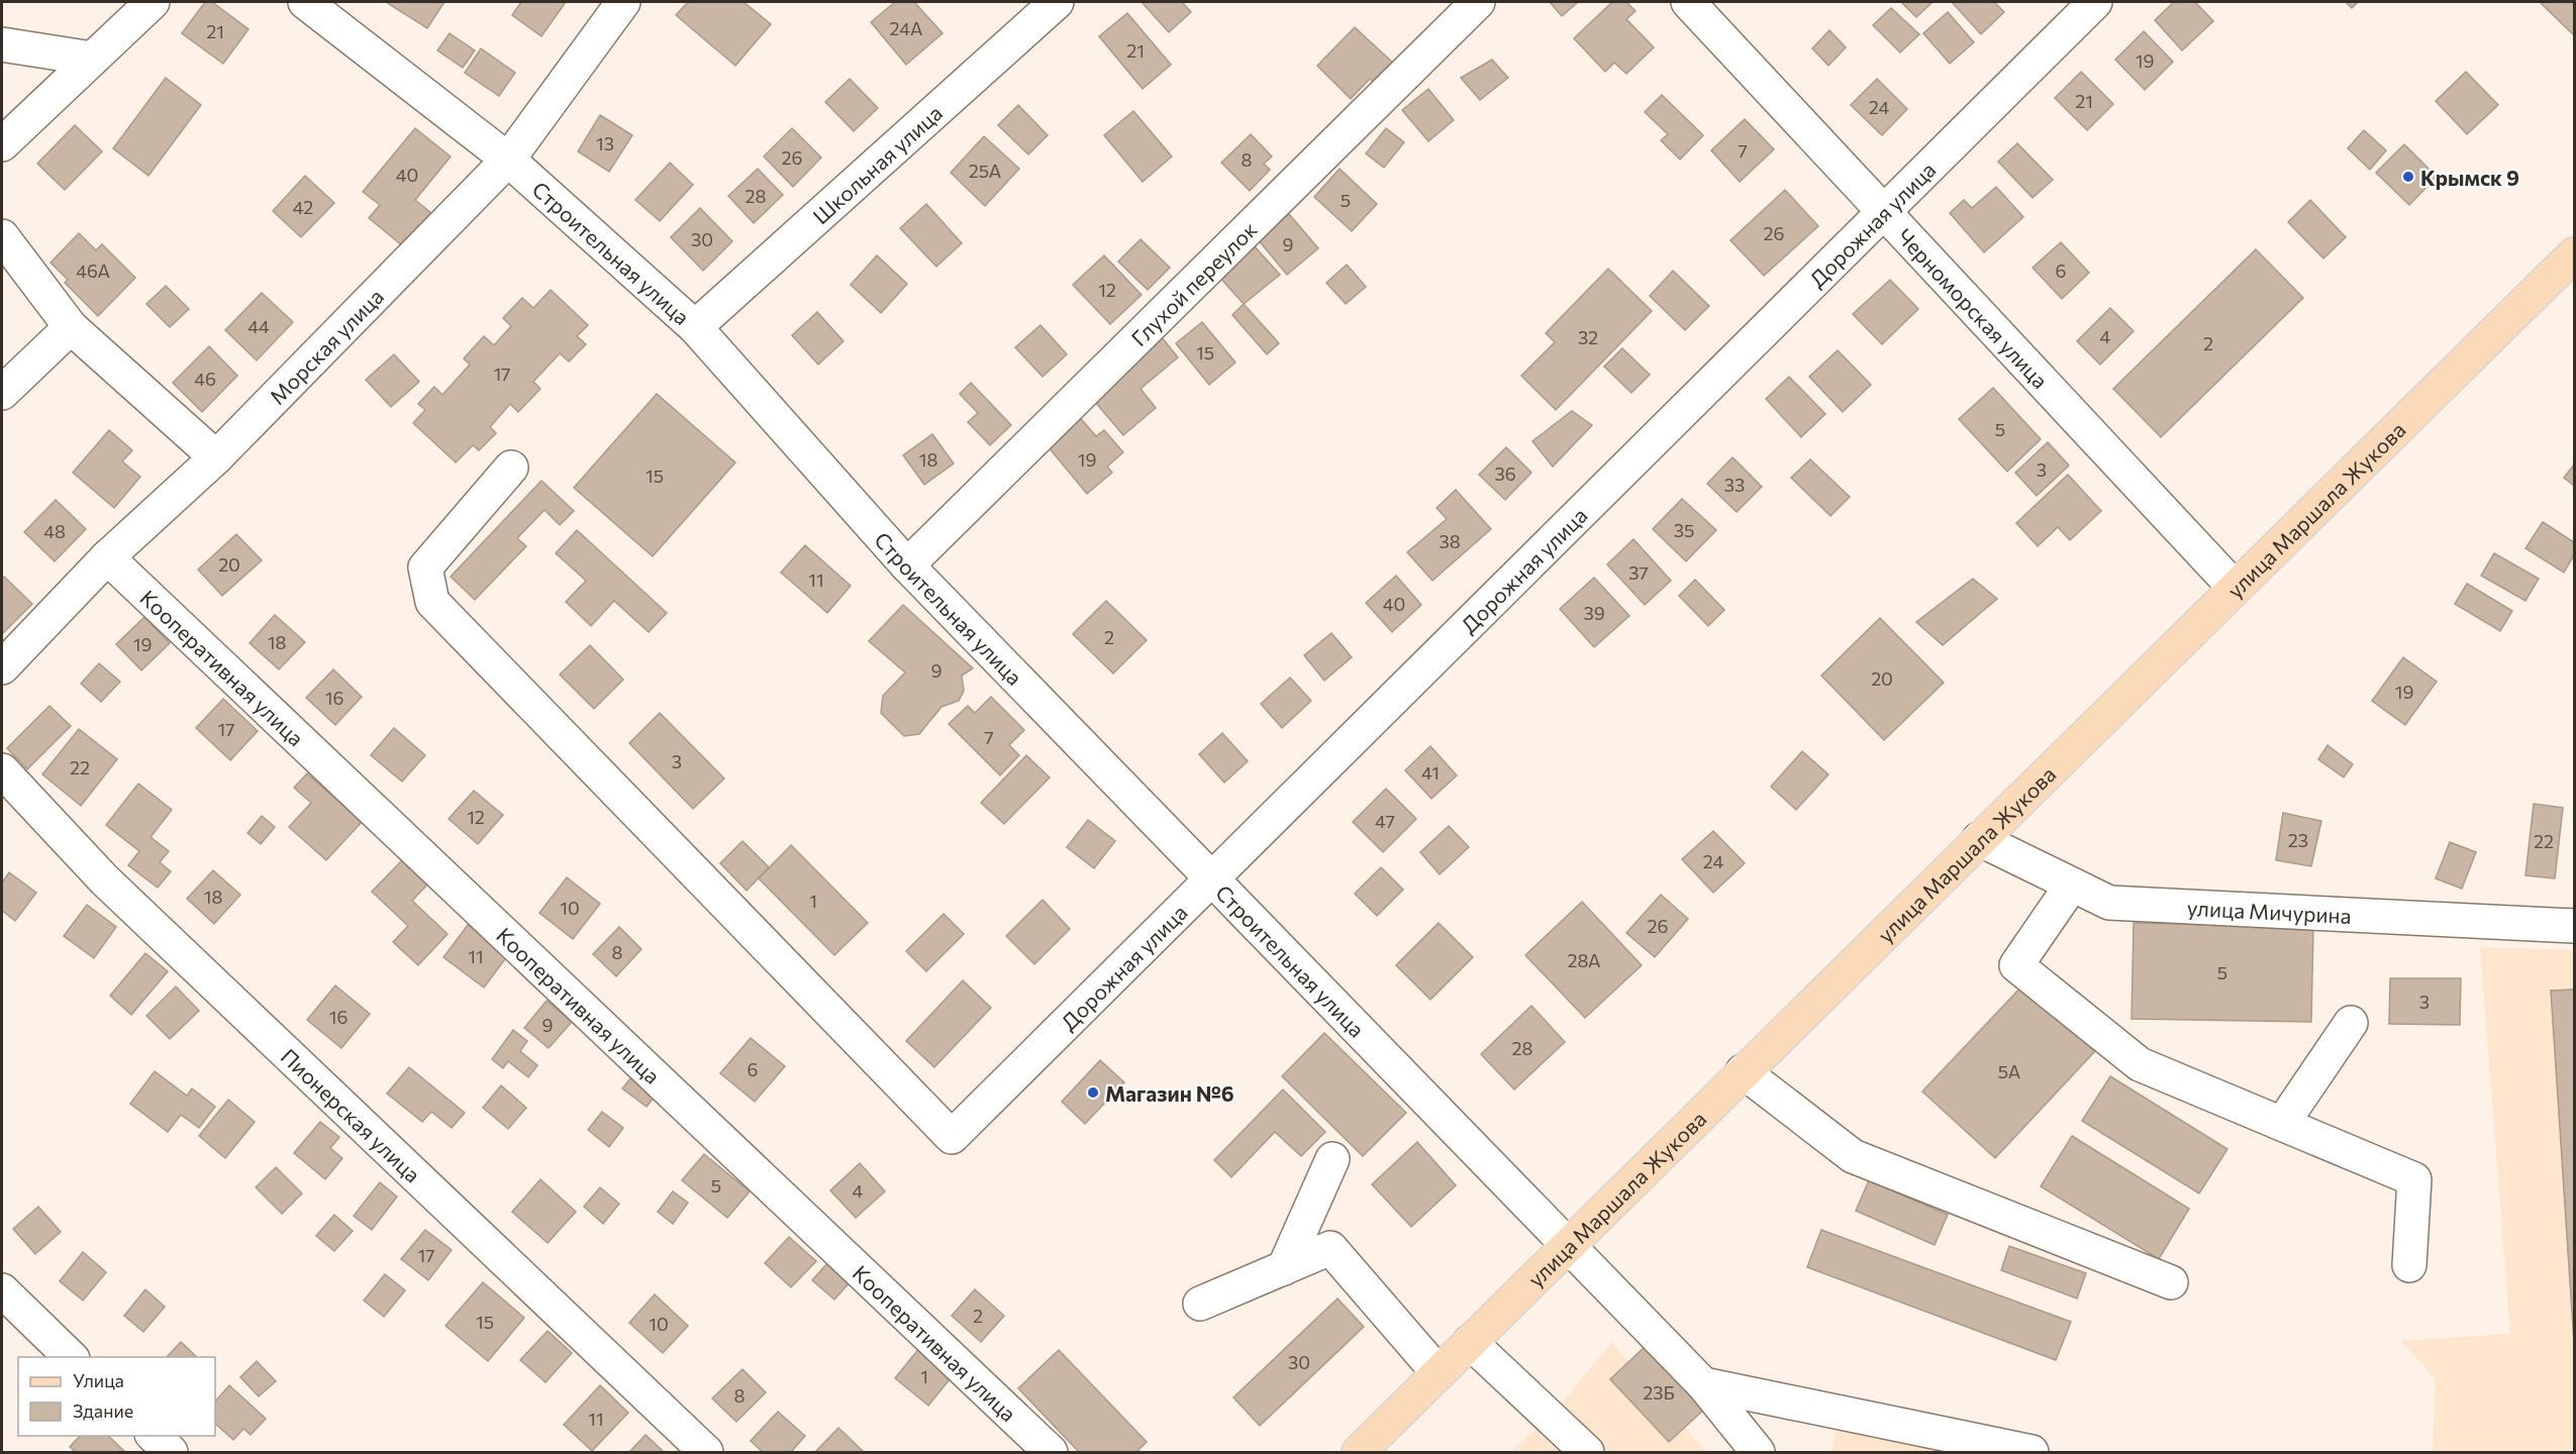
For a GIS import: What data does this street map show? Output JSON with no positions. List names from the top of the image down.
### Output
{
  "streets": {
    "main road": ["улица Маршала Жукова"],
    "street": [
      "Школьная улица",
      "Дорожная улица",
      "Строительная улица",
      "Глухой переулок",
      "Черноморская улица",
      "Морская улица",
      "Кооперативная улица",
      "улица Мичурина",
      "Пионерская улица"
    ]
  },
  "crossings": [
    ["Школьная улица", "Строительная улица"],
    ["Дорожная улица", "Строительная улица"],
    ["Дорожная улица", "Черноморская улица"],
    ["Строительная улица", "Глухой переулок"],
    ["Строительная улица", "Морская улица"],
    ["Строительная улица", "улица Маршала Жукова"],
    ["Черноморская улица", "улица Маршала Жукова"],
    ["Морская улица", "Кооперативная улица"],
    ["улица Маршала Жукова", "улица Мичурина"]
  ],
  "places": ["Крымск 9", "Магазин №6"],
  "house_numbers": [
    "24А",
    "21",
    "21",
    "19",
    "21",
    "24",
    "13",
    "7",
    "26",
    "8",
    "25А",
    "40",
    "28",
    "5",
    "42",
    "26",
    "30",
    "9",
    "46А",
    "6",
    "12",
    "44",
    "4",
    "32",
    "2",
    "15",
    "17",
    "46",
    "5",
    "18",
    "19",
    "3",
    "36",
    "15",
    "33",
    "35",
    "48",
    "38",
    "20",
    "37",
    "11",
    "40",
    "39",
    "2",
    "18",
    "19",
    "9",
    "20",
    "19",
    "16",
    "17",
    "7",
    "3",
    "22",
    "41",
    "12",
    "47",
    "23",
    "22",
    "24",
    "18",
    "1",
    "10",
    "26",
    "8",
    "11",
    "28А",
    "5",
    "3",
    "16",
    "9",
    "28",
    "6",
    "5А",
    "5",
    "4",
    "17",
    "2",
    "15",
    "10",
    "30",
    "1",
    "23Б",
    "8",
    "11"
  ],
  "legend": ["Улица", "Здание"]
}
